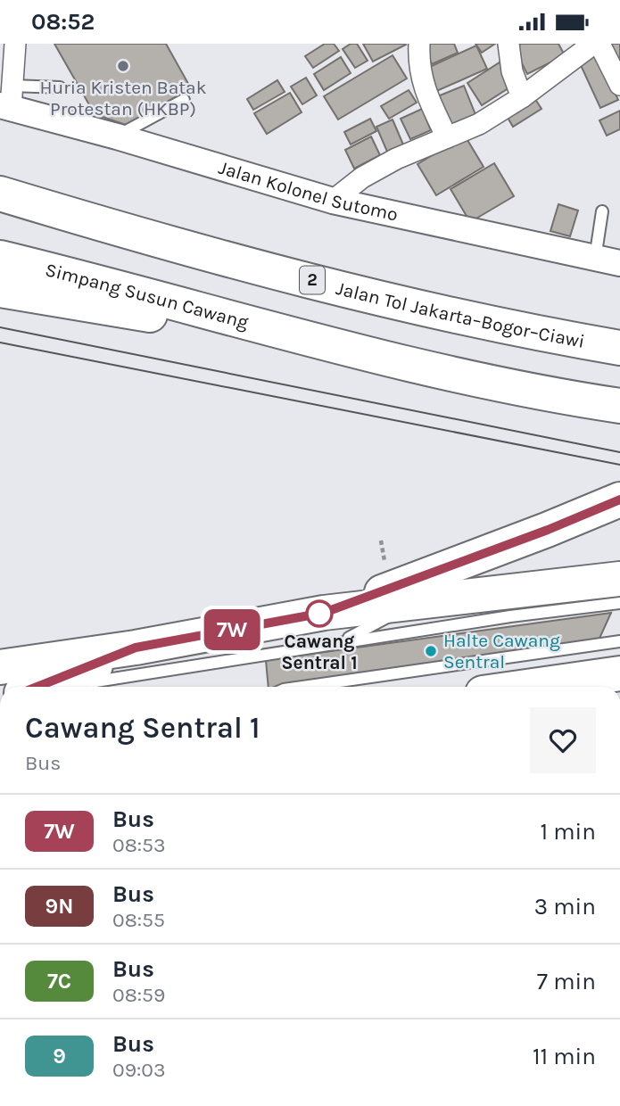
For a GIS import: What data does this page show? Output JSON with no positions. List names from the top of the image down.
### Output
{
  "streets": {
    "highway": ["2", "Simpang Susun Cawang", "Jalan Tol Jakarta–Bogor–Ciawi"],
    "street": ["Jalan Kolonel Sutomo"]
  },
  "crossings": [
    ["2", "Jalan Tol Jakarta–Bogor–Ciawi"]
  ],
  "places": ["Huria Kristen Batak Protestan (HKBP)", "Cawang Sentral 1", "Halte Cawang Sentral"],
  "lines": ["bus line 7W"],
  "page": {
    "status": "08:52",
    "on_map": "7W",
    "heading": ["Cawang Sentral 1", "Bus"],
    "list": [
      {
        "mark": "7W",
        "name": "Bus",
        "note": "08:53",
        "value": "1 min"
      },
      {
        "mark": "9N",
        "name": "Bus",
        "note": "08:55",
        "value": "3 min"
      },
      {
        "mark": "7C",
        "name": "Bus",
        "note": "08:59",
        "value": "7 min"
      },
      {
        "mark": "9",
        "name": "Bus",
        "note": "09:03",
        "value": "11 min"
      }
    ]
  }
}
